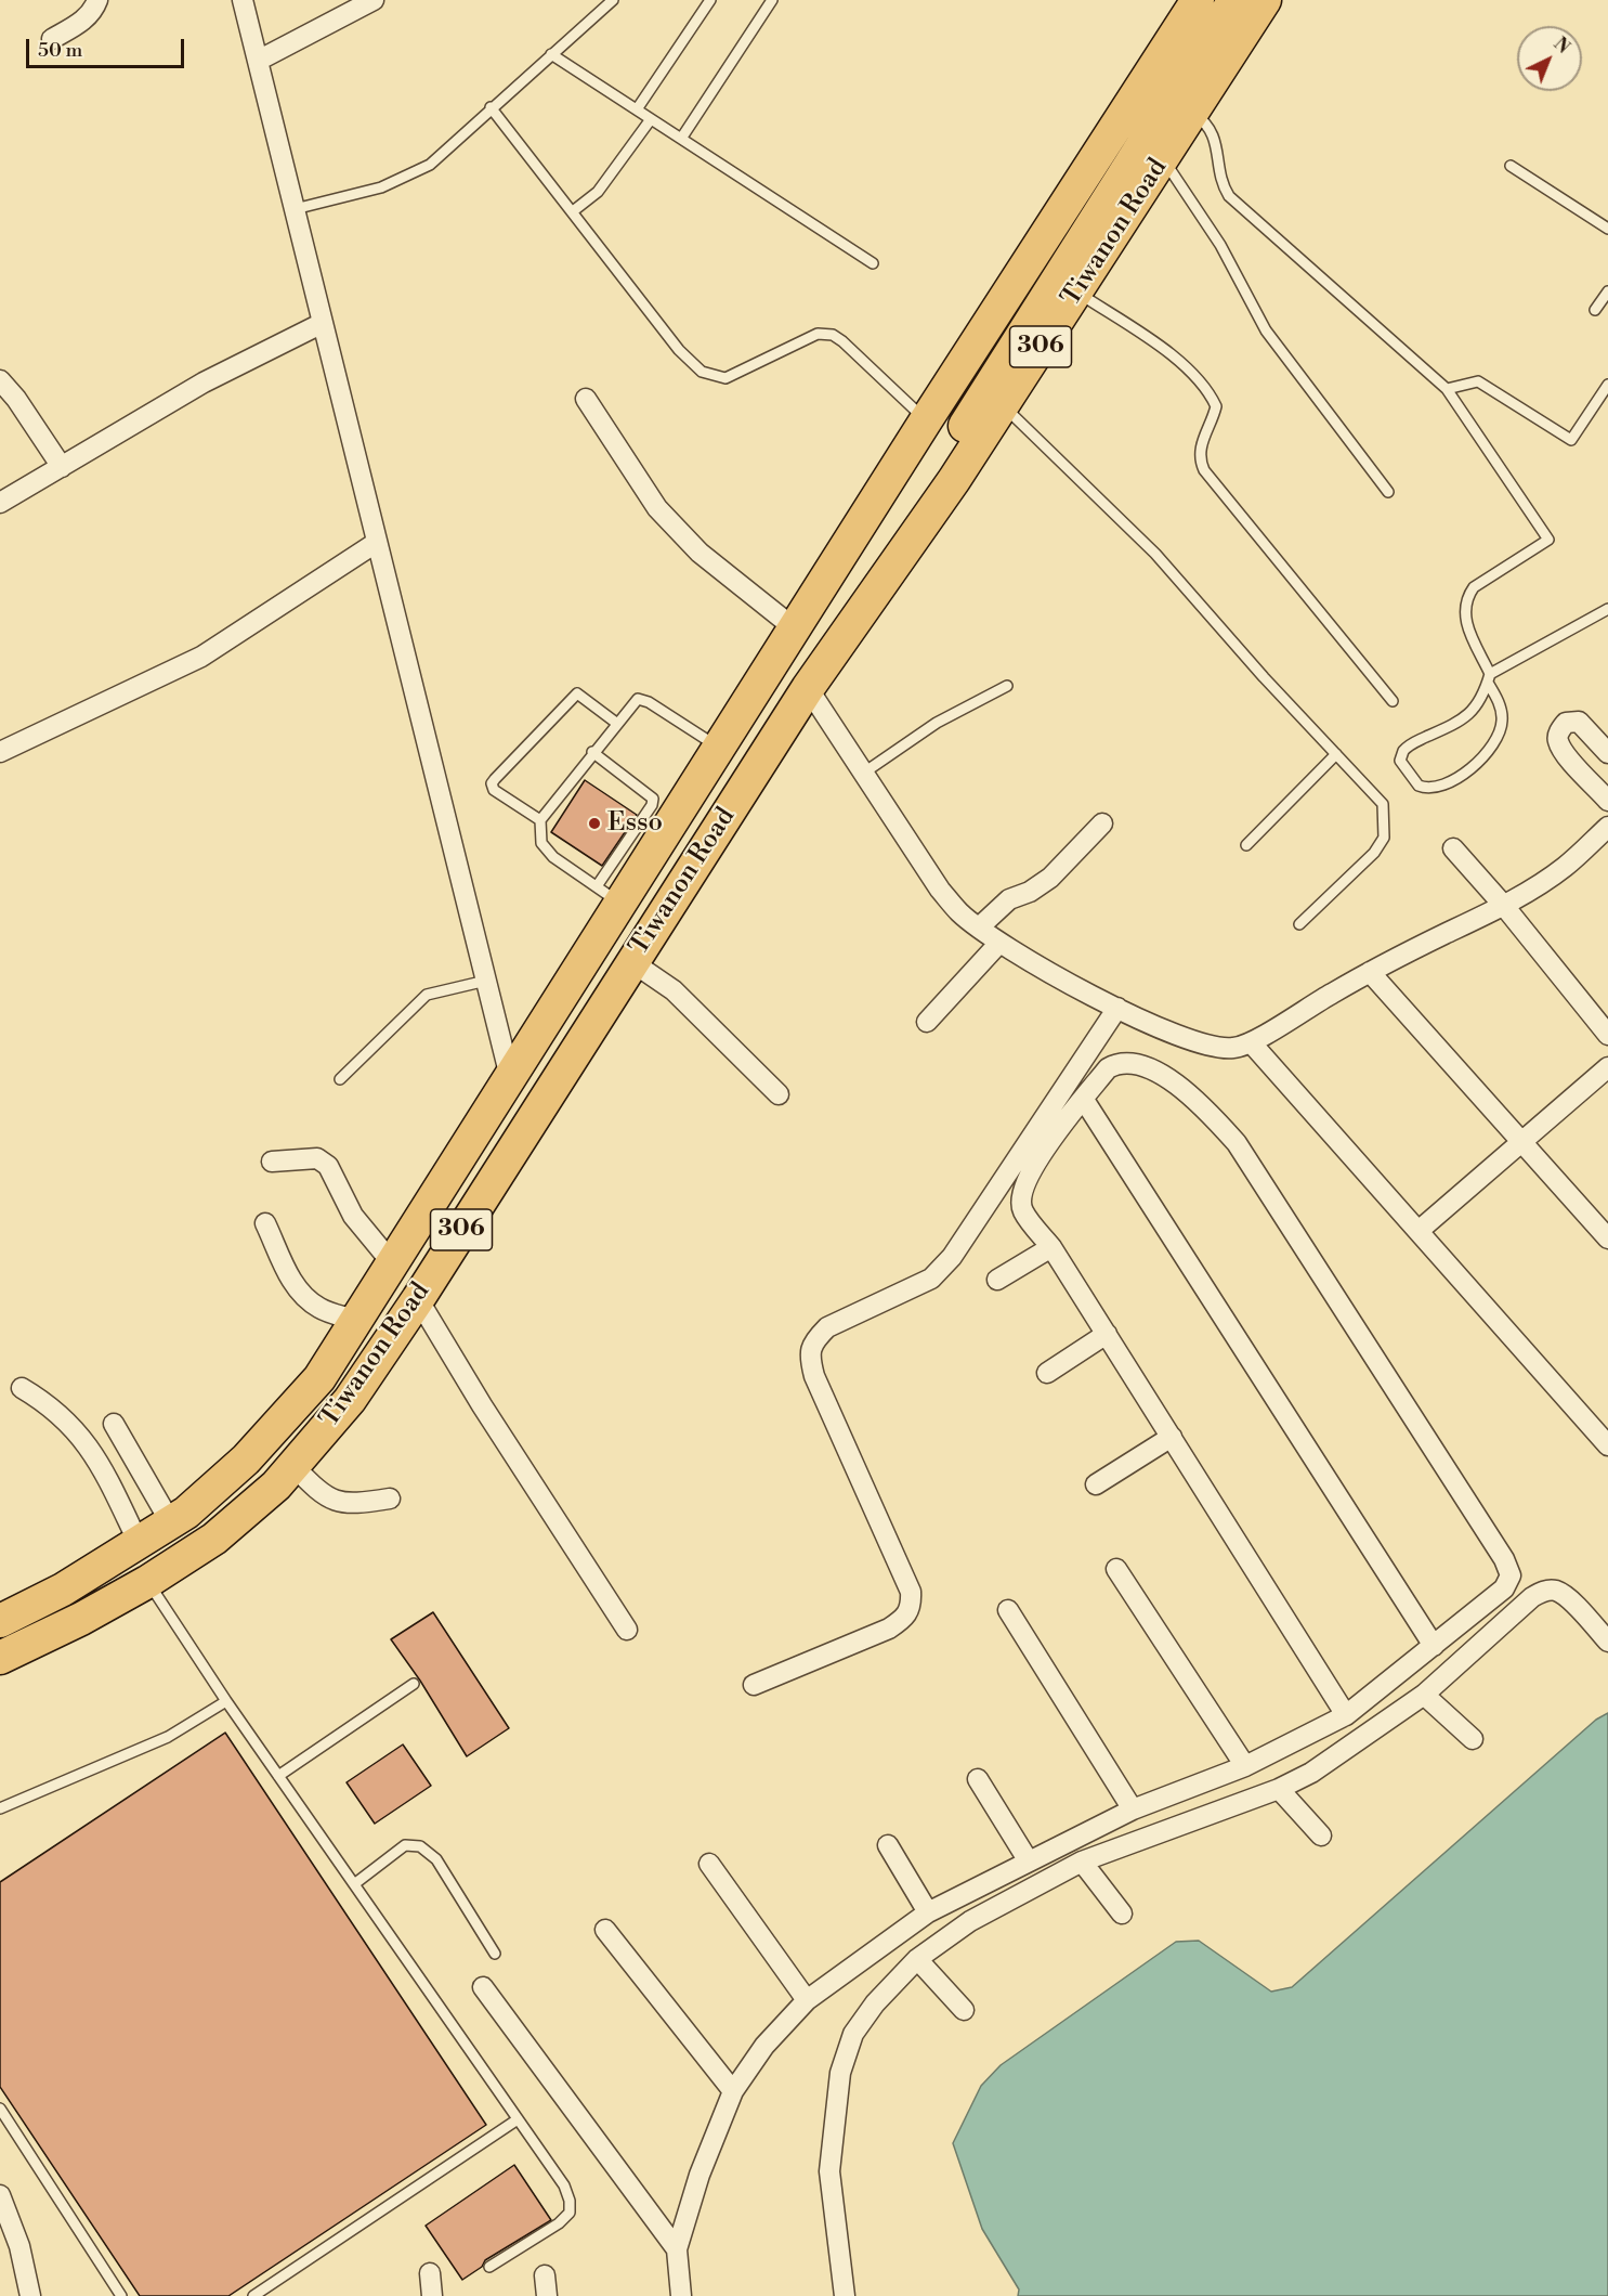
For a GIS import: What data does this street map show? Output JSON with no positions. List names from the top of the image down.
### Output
{
  "streets": {
    "main road": ["Tiwanon Road", "306"]
  },
  "crossings": [
    ["Tiwanon Road", "306"]
  ],
  "places": ["Esso"],
  "scale_bar": "50 m",
  "north": "top right"
}
